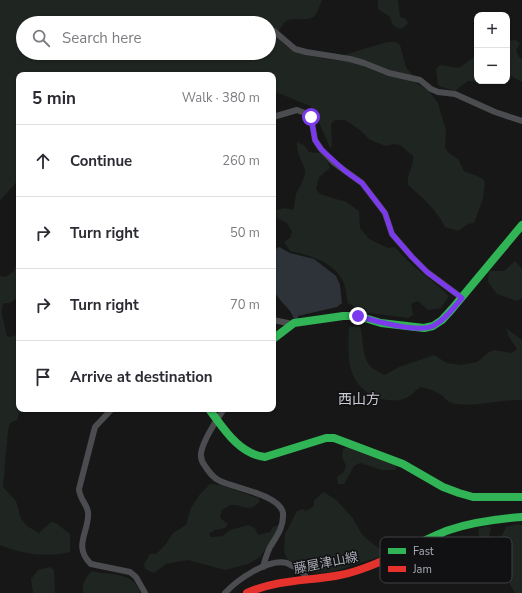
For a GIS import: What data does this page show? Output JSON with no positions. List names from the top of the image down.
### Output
{
  "streets": {
    "street": ["藤屋津山線"]
  },
  "districts": ["西山方"],
  "legend": ["Fast", "Jam"],
  "page": {
    "map_buttons": ["+", "−"],
    "search": "Search here",
    "heading": ["5 min", "Walk · 380 m"],
    "list": [
      ["Continue", "260 m"],
      ["Turn right", "50 m"],
      ["Turn right", "70 m"],
      "Arrive at destination"
    ]
  }
}
